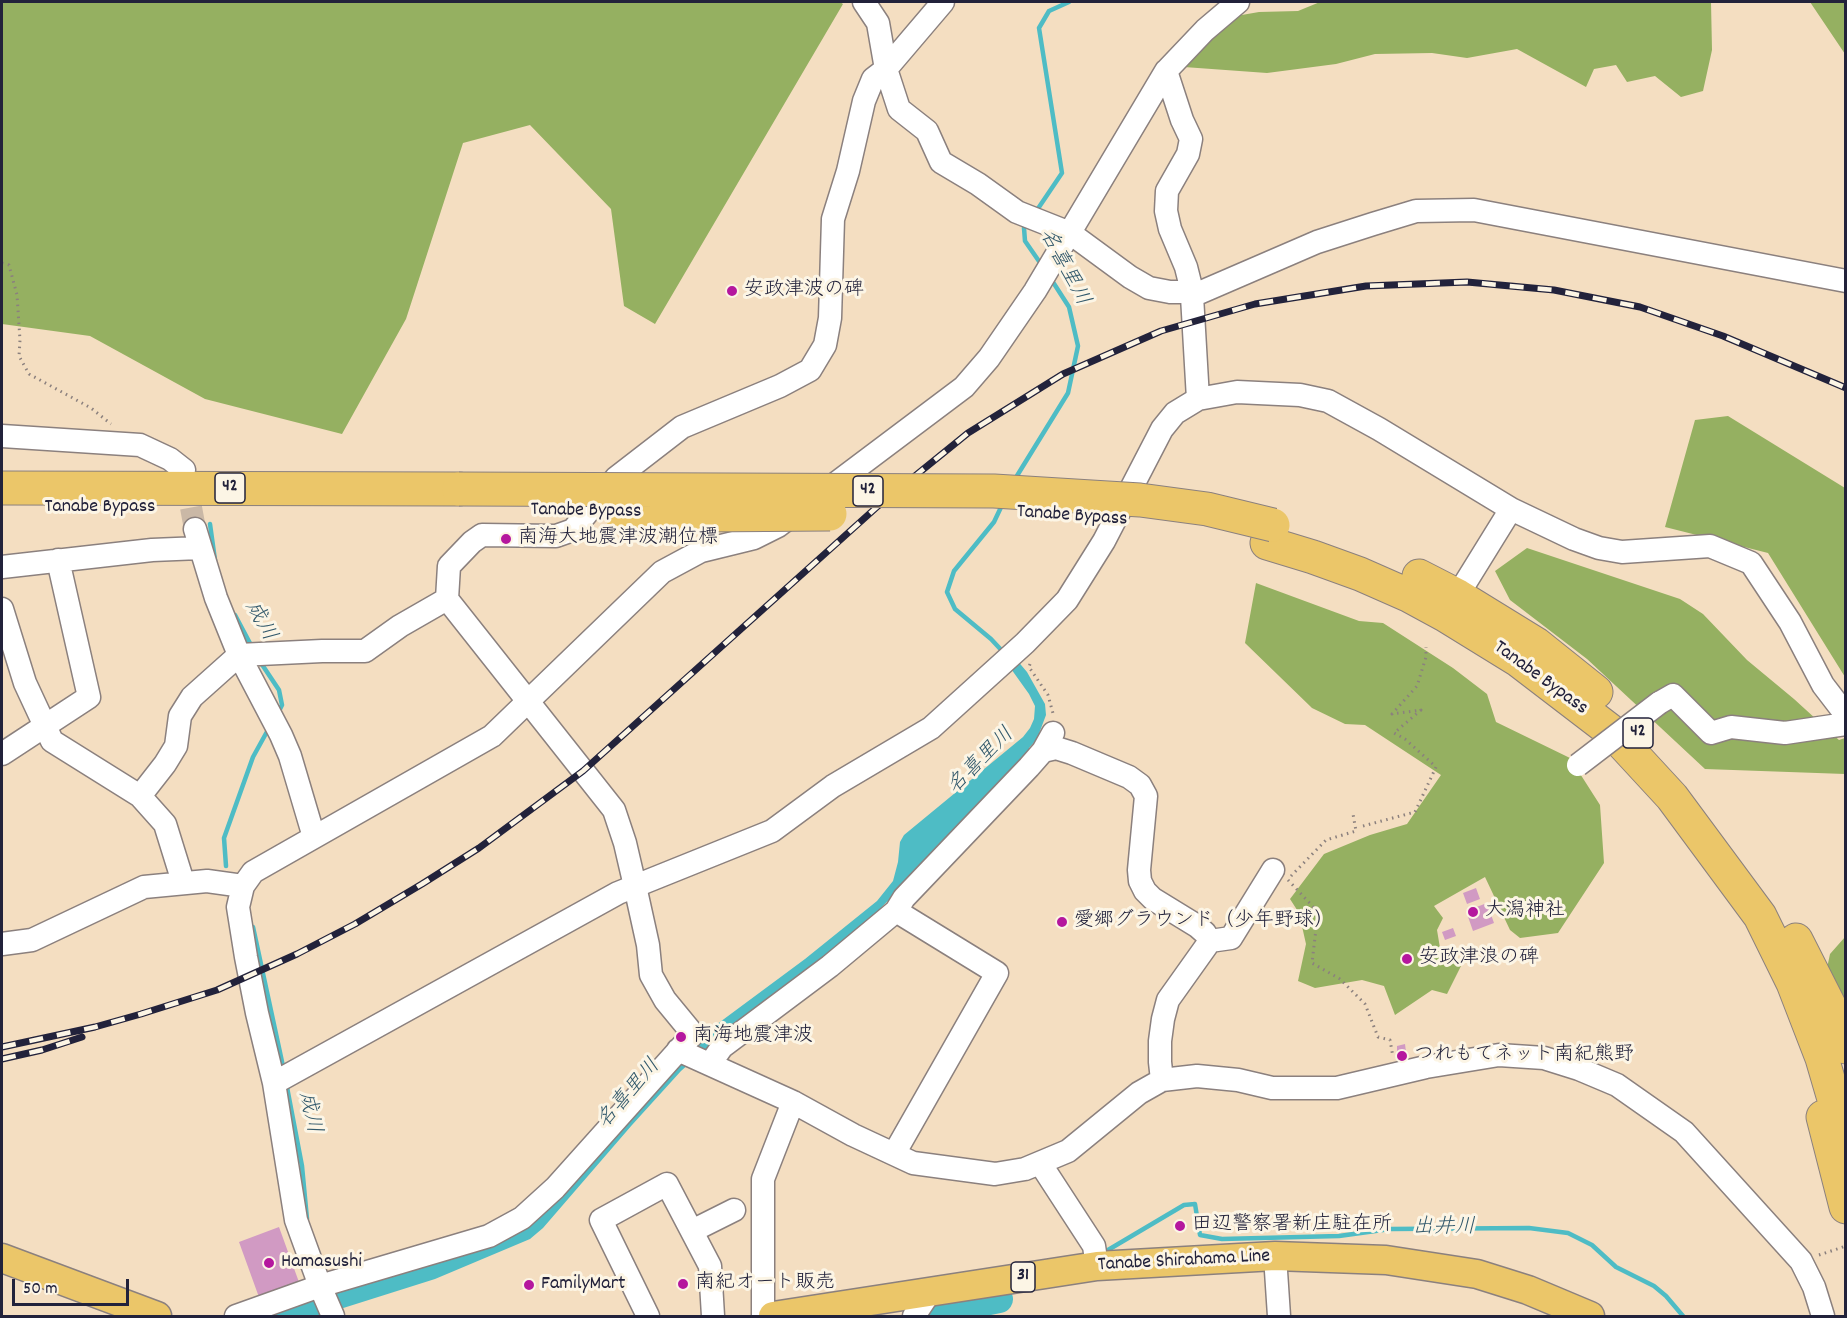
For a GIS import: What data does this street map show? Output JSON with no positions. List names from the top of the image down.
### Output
{
  "streets": {
    "highway": ["42", "Tanabe Bypass"],
    "main road": ["Tanabe Shirahama Line", "31"]
  },
  "crossings": [
    ["42", "Tanabe Bypass"]
  ],
  "water": ["名喜里川", "成川", "出井川"],
  "places": [
    "安政津波の碑",
    "南海大地震津波潮位標",
    "大潟神社",
    "愛郷グラウンド（少年野球）",
    "安政津浪の碑",
    "南海地震津波",
    "つれもてネット南紀熊野",
    "田辺警察署新庄駐在所",
    "Hamasushi",
    "南紀オート販売",
    "FamilyMart"
  ],
  "scale_bar": "50 m"
}
